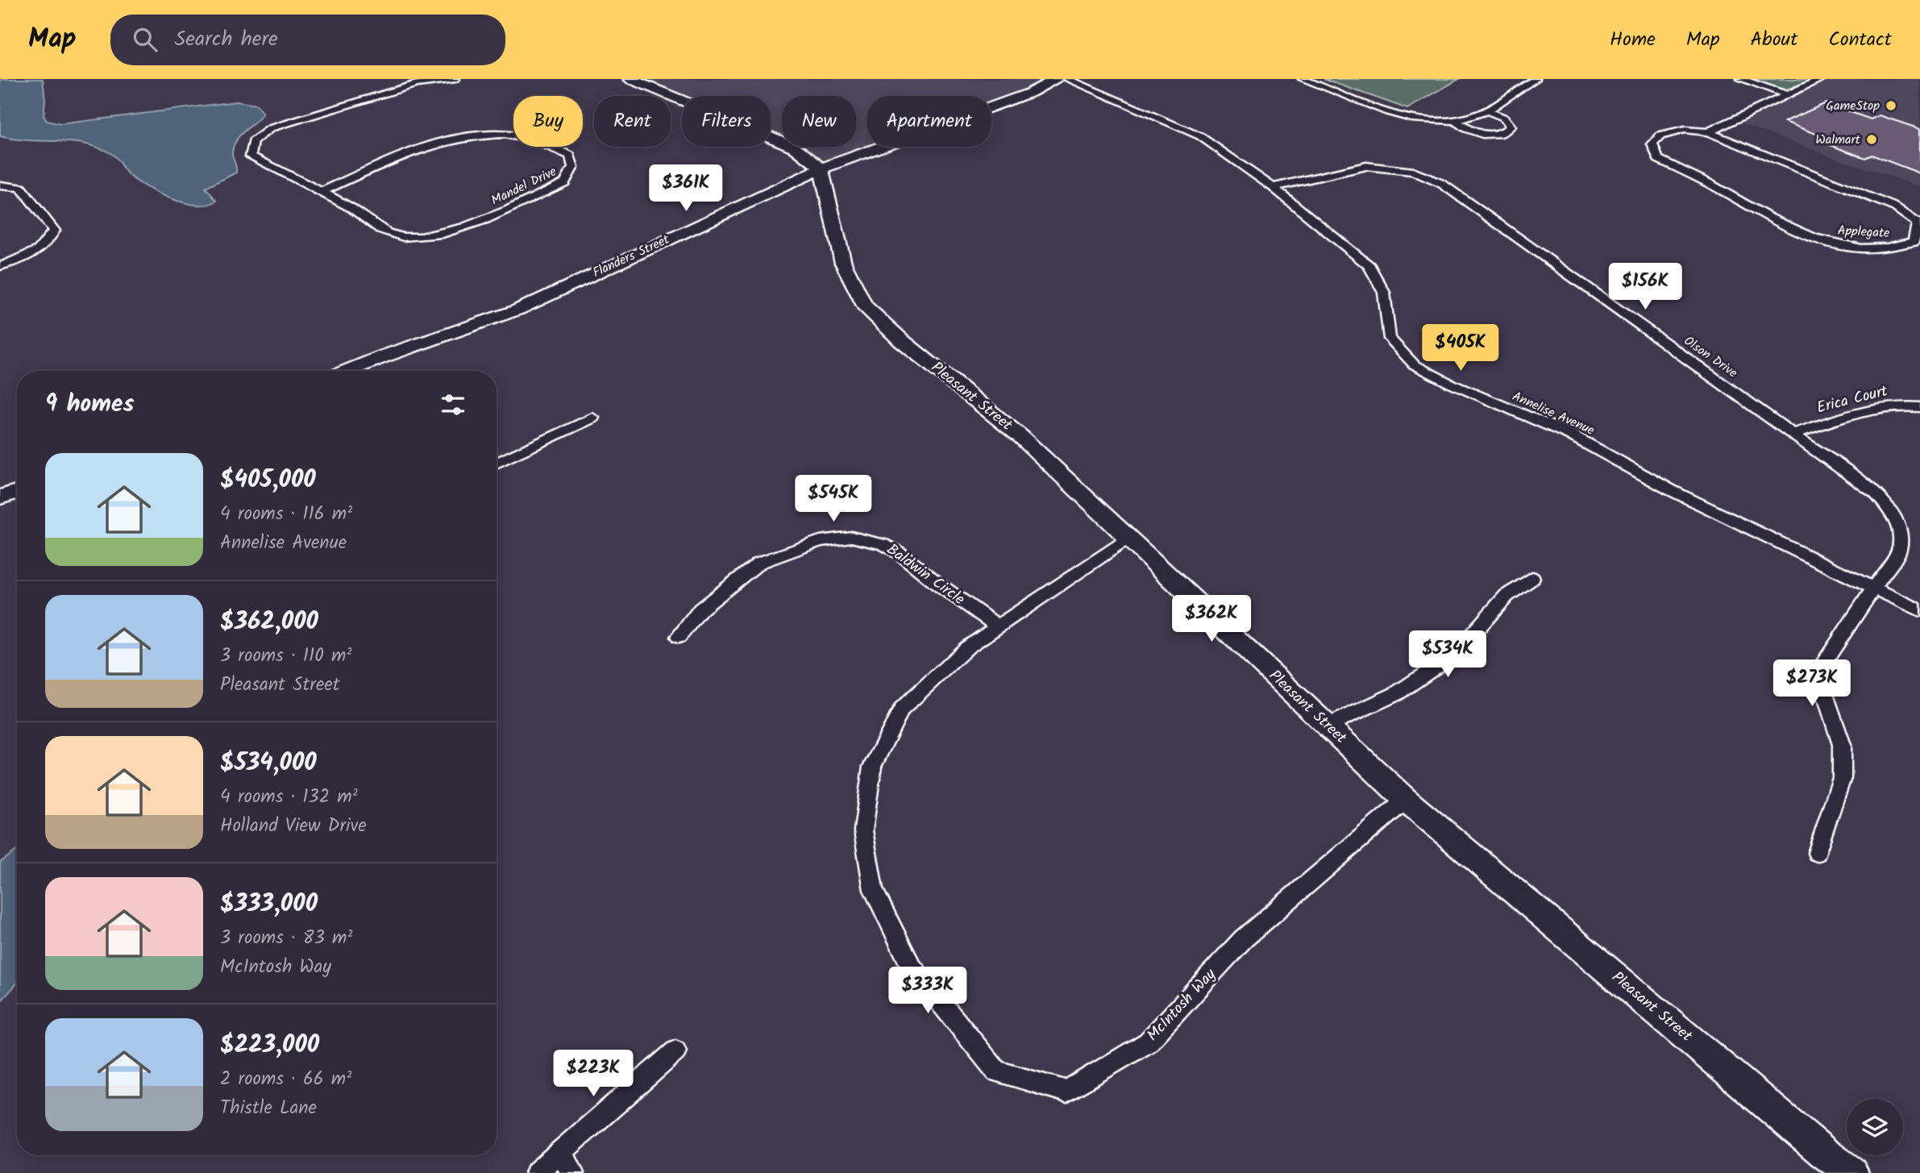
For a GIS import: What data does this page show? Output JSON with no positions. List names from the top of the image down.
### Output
{
  "streets": {
    "street": [
      "Mandel Drive",
      "Applegate",
      "Flanders Street",
      "Olson Drive",
      "Pleasant Street",
      "Erica Court",
      "Annelise Avenue",
      "Baldwin Circle",
      "McIntosh Way"
    ]
  },
  "crossings": [
    ["Flanders Street", "Pleasant Street"],
    ["Olson Drive", "Erica Court"],
    ["Olson Drive", "Annelise Avenue"],
    ["Pleasant Street", "McIntosh Way"],
    ["Baldwin Circle", "McIntosh Way"]
  ],
  "places": ["GameStop", "Walmart"],
  "page": {
    "header": "Map",
    "search": "Search here",
    "nav": [
      "Home",
      "Map",
      "About",
      "Contact"
    ],
    "chip": [
      "Buy",
      "Rent",
      "Filters",
      "New",
      "Apartment"
    ],
    "price": [
      "$361K",
      "$156K",
      "$405K",
      "$545K",
      "$362K",
      "$534K",
      "$273K",
      "$333K",
      "$223K"
    ],
    "heading": "9 homes",
    "list": [
      {
        "name": "$405,000",
        "note": "4 rooms · 116 m² · Annelise Avenue"
      },
      {
        "name": "$362,000",
        "note": "3 rooms · 110 m² · Pleasant Street"
      },
      {
        "name": "$534,000",
        "note": "4 rooms · 132 m² · Holland View Drive"
      },
      {
        "name": "$333,000",
        "note": "3 rooms · 83 m² · McIntosh Way"
      },
      {
        "name": "$223,000",
        "note": "2 rooms · 66 m² · Thistle Lane"
      }
    ]
  }
}
